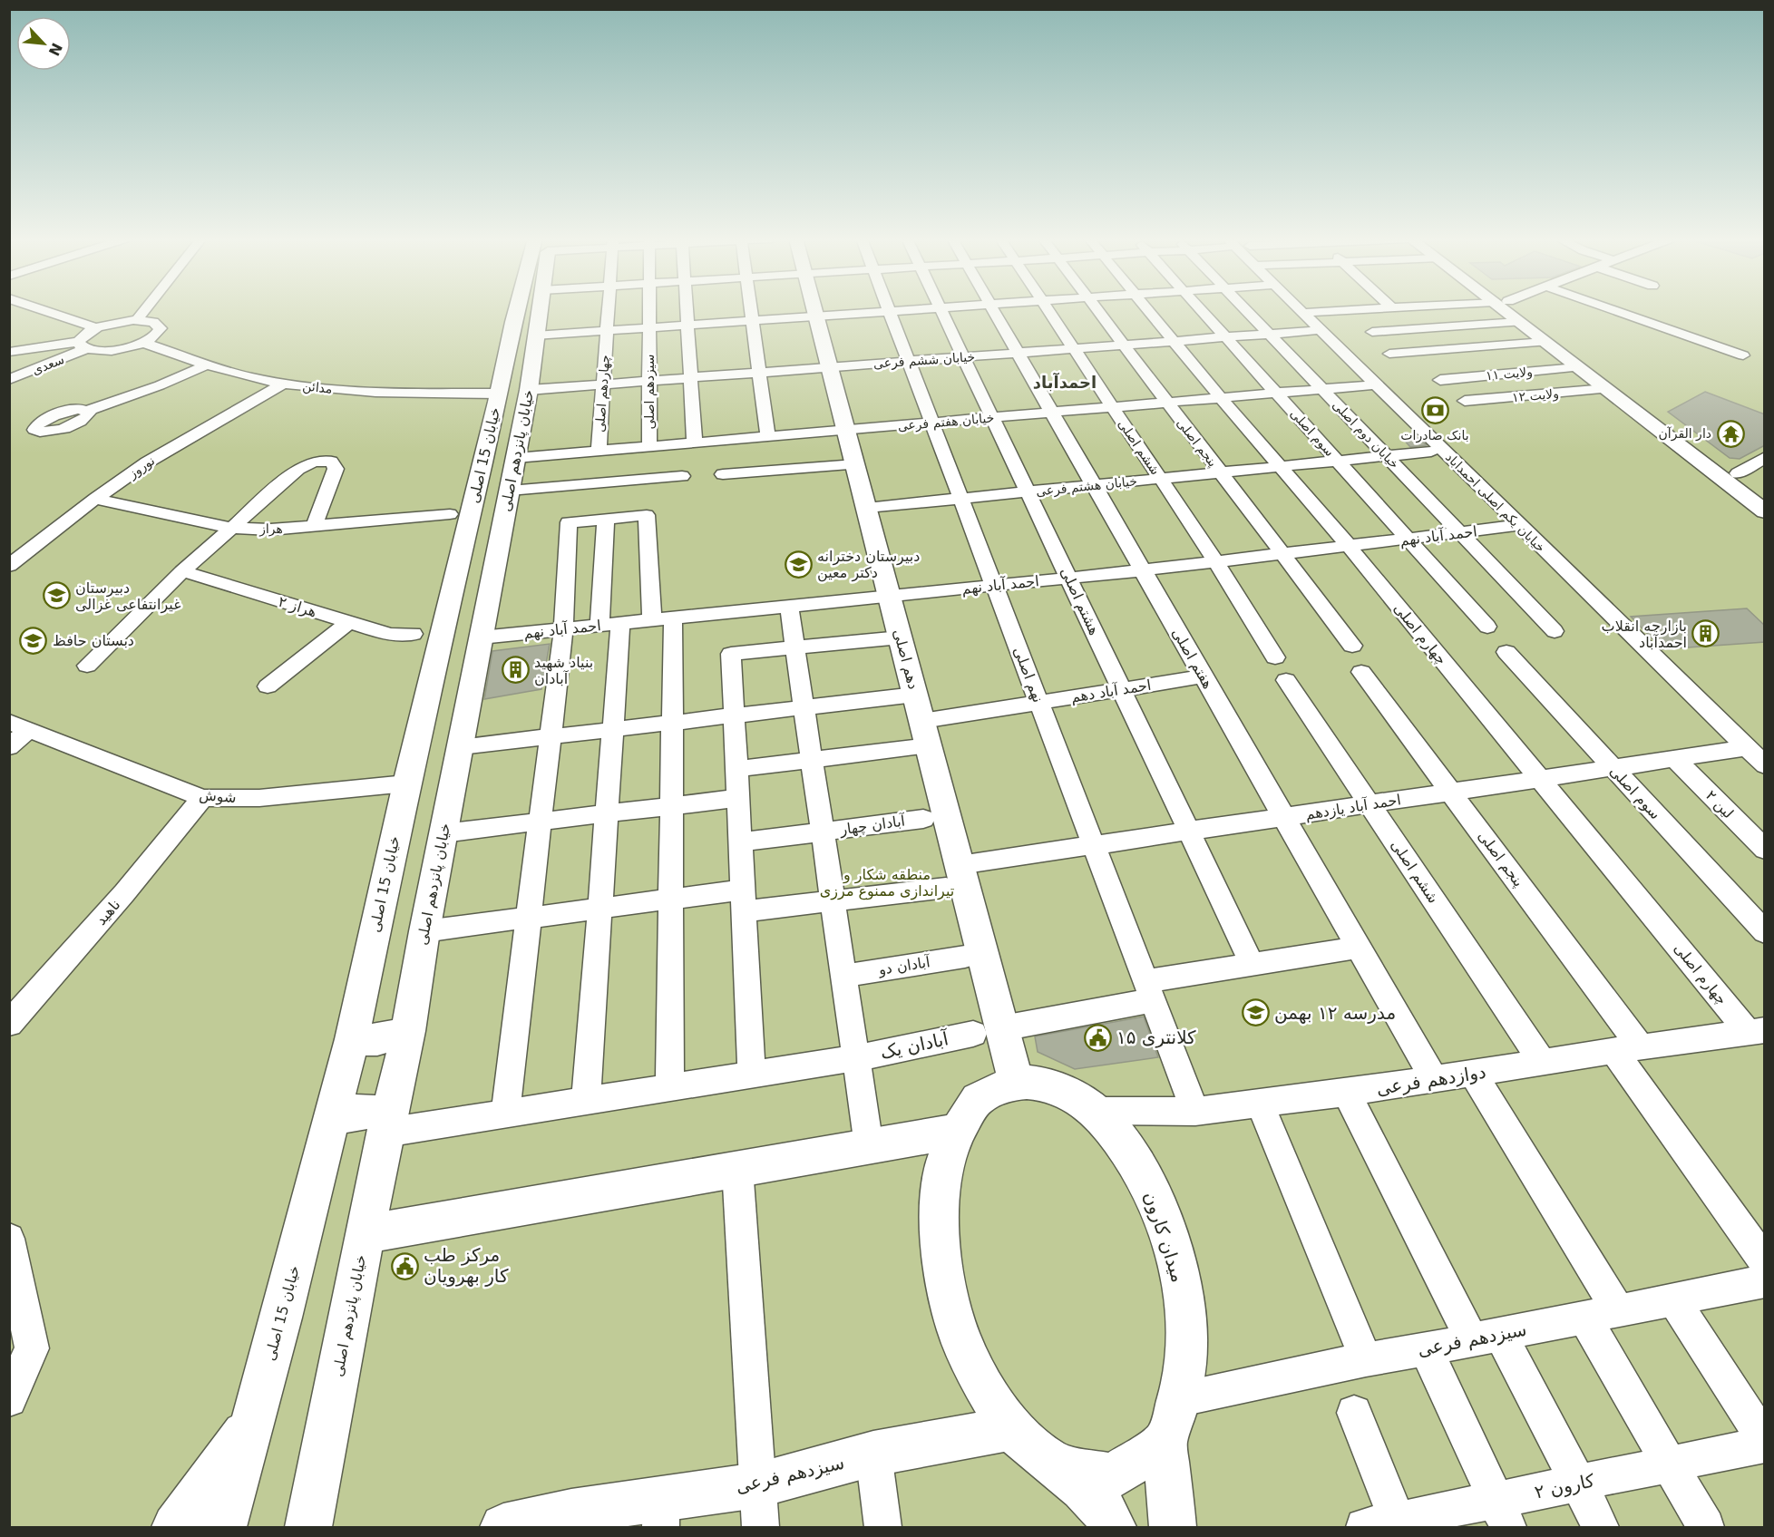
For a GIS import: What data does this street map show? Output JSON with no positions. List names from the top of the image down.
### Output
{
  "streets": {
    "main road": [
      "خیابان پانزدهم اصلی",
      "خیابان 15 اصلی",
      "دهم اصلی",
      "میدان کارون",
      "سیزدهم فرعی"
    ],
    "street": [
      "خیابان ششم فرعی",
      "سعدی",
      "ولایت ۱۱",
      "مدائن",
      "سیزدهم اصلی",
      "چهاردهم اصلی",
      "ولایت ۱۲",
      "خیابان هفتم فرعی",
      "سوم اصلی",
      "خیابان دوم اصلی",
      "پنجم اصلی",
      "ششم اصلی",
      "نوروز",
      "خیابان هشتم فرعی",
      "خیابان یکم اصلی احمداباد",
      "هراز",
      "احمد آباد نهم",
      "هشتم اصلی",
      "هراز ۲",
      "چهارم اصلی",
      "هفتم اصلی",
      "نهم اصلی",
      "احمد آباد دهم",
      "شوش",
      "لین ۲",
      "احمد آباد یازدهم",
      "آبادان چهار",
      "ناهید",
      "آبادان دو",
      "آبادان یک",
      "دوازدهم فرعی",
      "کارون ۲"
    ]
  },
  "crossings": [
    ["خیابان ششم فرعی", "سیزدهم اصلی"],
    ["خیابان ششم فرعی", "چهاردهم اصلی"],
    ["خیابان ششم فرعی", "سوم اصلی"],
    ["خیابان ششم فرعی", "خیابان دوم اصلی"],
    ["خیابان ششم فرعی", "پنجم اصلی"],
    ["خیابان ششم فرعی", "ششم اصلی"],
    ["خیابان ششم فرعی", "خیابان پانزدهم اصلی"],
    ["خیابان ششم فرعی", "خیابان یکم اصلی احمداباد"],
    ["خیابان ششم فرعی", "هشتم اصلی"],
    ["خیابان ششم فرعی", "چهارم اصلی"],
    ["خیابان ششم فرعی", "هفتم اصلی"],
    ["خیابان ششم فرعی", "دهم اصلی"],
    ["خیابان ششم فرعی", "نهم اصلی"],
    ["مدائن", "خیابان 15 اصلی"],
    ["مدائن", "نوروز"],
    ["سیزدهم اصلی", "خیابان هفتم فرعی"],
    ["چهاردهم اصلی", "خیابان هفتم فرعی"],
    ["خیابان هفتم فرعی", "سوم اصلی"],
    ["خیابان هفتم فرعی", "خیابان دوم اصلی"],
    ["خیابان هفتم فرعی", "پنجم اصلی"],
    ["خیابان هفتم فرعی", "ششم اصلی"],
    ["خیابان هفتم فرعی", "خیابان پانزدهم اصلی"],
    ["خیابان هفتم فرعی", "خیابان یکم اصلی احمداباد"],
    ["خیابان هفتم فرعی", "هشتم اصلی"],
    ["خیابان هفتم فرعی", "چهارم اصلی"],
    ["خیابان هفتم فرعی", "هفتم اصلی"],
    ["خیابان هفتم فرعی", "دهم اصلی"],
    ["خیابان هفتم فرعی", "نهم اصلی"],
    ["سوم اصلی", "خیابان هشتم فرعی"],
    ["سوم اصلی", "احمد آباد نهم"],
    ["سوم اصلی", "احمد آباد یازدهم"],
    ["خیابان دوم اصلی", "خیابان هشتم فرعی"],
    ["خیابان دوم اصلی", "احمد آباد نهم"],
    ["پنجم اصلی", "خیابان هشتم فرعی"],
    ["پنجم اصلی", "احمد آباد نهم"],
    ["پنجم اصلی", "احمد آباد یازدهم"],
    ["پنجم اصلی", "دوازدهم فرعی"],
    ["ششم اصلی", "خیابان هشتم فرعی"],
    ["ششم اصلی", "احمد آباد نهم"],
    ["ششم اصلی", "احمد آباد یازدهم"],
    ["ششم اصلی", "دوازدهم فرعی"],
    ["خیابان پانزدهم اصلی", "خیابان 15 اصلی"],
    ["خیابان پانزدهم اصلی", "احمد آباد نهم"],
    ["خیابان پانزدهم اصلی", "آبادان یک"],
    ["خیابان 15 اصلی", "شوش"],
    ["نوروز", "هراز"],
    ["خیابان هشتم فرعی", "هشتم اصلی"],
    ["خیابان هشتم فرعی", "چهارم اصلی"],
    ["خیابان هشتم فرعی", "هفتم اصلی"],
    ["خیابان هشتم فرعی", "دهم اصلی"],
    ["خیابان هشتم فرعی", "نهم اصلی"],
    ["خیابان یکم اصلی احمداباد", "احمد آباد نهم"],
    ["خیابان یکم اصلی احمداباد", "احمد آباد یازدهم"],
    ["احمد آباد نهم", "هشتم اصلی"],
    ["احمد آباد نهم", "چهارم اصلی"],
    ["احمد آباد نهم", "هفتم اصلی"],
    ["احمد آباد نهم", "دهم اصلی"],
    ["احمد آباد نهم", "نهم اصلی"],
    ["هشتم اصلی", "احمد آباد دهم"],
    ["هشتم اصلی", "احمد آباد یازدهم"],
    ["چهارم اصلی", "احمد آباد یازدهم"],
    ["چهارم اصلی", "دوازدهم فرعی"],
    ["هفتم اصلی", "احمد آباد دهم"],
    ["هفتم اصلی", "احمد آباد یازدهم"],
    ["هفتم اصلی", "دوازدهم فرعی"],
    ["دهم اصلی", "احمد آباد دهم"],
    ["دهم اصلی", "احمد آباد یازدهم"],
    ["دهم اصلی", "میدان کارون"],
    ["نهم اصلی", "احمد آباد دهم"],
    ["نهم اصلی", "احمد آباد یازدهم"],
    ["نهم اصلی", "دوازدهم فرعی"],
    ["شوش", "ناهید"],
    ["لین ۲", "احمد آباد یازدهم"],
    ["دوازدهم فرعی", "میدان کارون"],
    ["میدان کارون", "سیزدهم فرعی"]
  ],
  "districts": ["احمدآباد"],
  "parks": ["منطقه شکار و تیراندازی ممنوع مرزی"],
  "places": {
    "bank": ["بانک صادرات"],
    "temple": ["دار القرآن"],
    "school or university": [
      "دبیرستان دخترانه دکتر معین",
      "دبیرستان غیرانتفاعی غزالی",
      "دبستان حافظ",
      "مدرسه ۱۲ بهمن"
    ],
    "building": ["بازارچه انقلاب احمدآباد", "بنیاد شهید آبادان"],
    "public building": ["کلانتری ۱۵", "مرکز طب کار بهرویان"]
  },
  "north": "bottom right"
}
